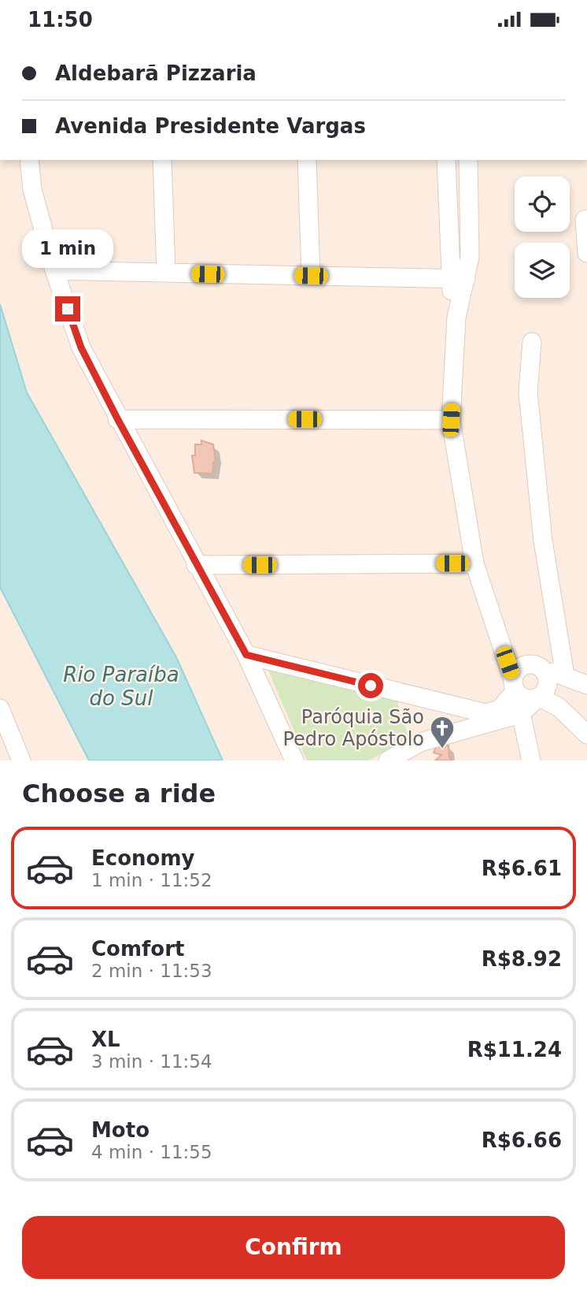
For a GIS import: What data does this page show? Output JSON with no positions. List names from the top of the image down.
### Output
{
  "water": ["Rio Paraíba do Sul"],
  "places": {
    "church": ["Paróquia São Pedro Apóstolo"]
  },
  "page": {
    "status": "11:50",
    "banner": ["Aldebarã Pizzaria", "Avenida Presidente Vargas"],
    "bubble": "1 min",
    "heading": "Choose a ride",
    "list": [
      {
        "name": "Economy",
        "note": "1 min · 11:52",
        "value": "R$6.61"
      },
      {
        "name": "Comfort",
        "note": "2 min · 11:53",
        "value": "R$8.92"
      },
      {
        "name": "XL",
        "note": "3 min · 11:54",
        "value": "R$11.24"
      },
      {
        "name": "Moto",
        "note": "4 min · 11:55",
        "value": "R$6.66"
      }
    ],
    "buttons": "Confirm"
  }
}
